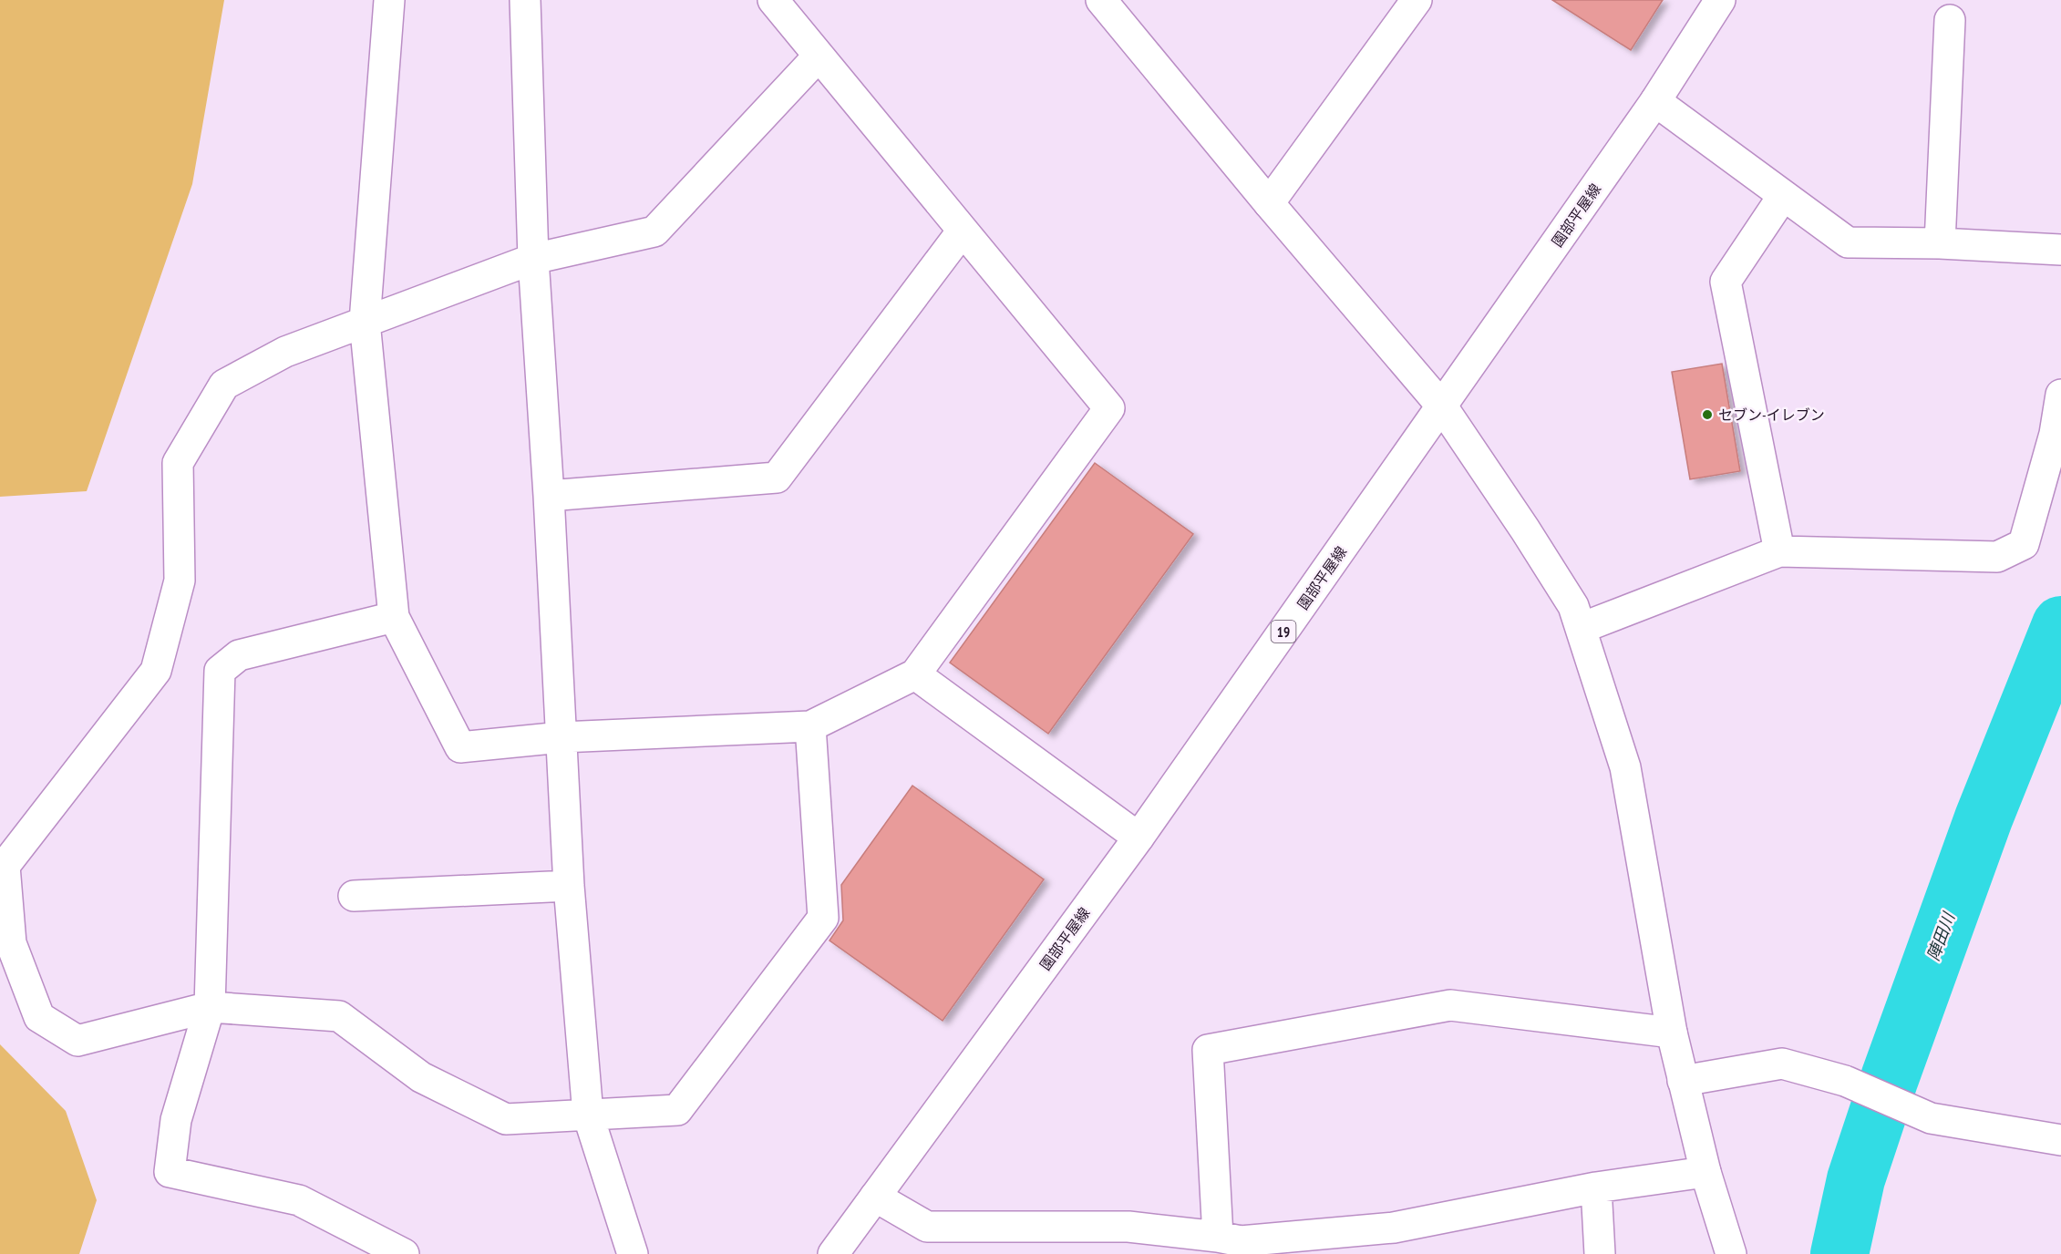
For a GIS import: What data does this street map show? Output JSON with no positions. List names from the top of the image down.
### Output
{
  "streets": {
    "street": ["園部平屋線", "19"]
  },
  "water": ["陣田川"],
  "places": ["セブン-イレブン"]
}
